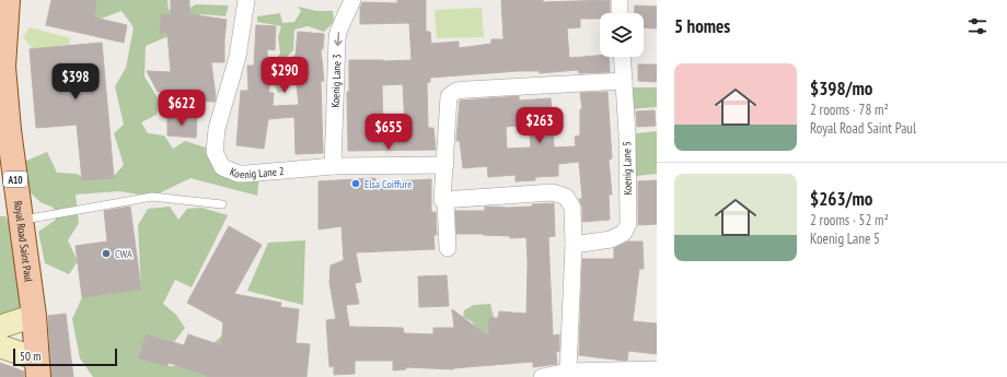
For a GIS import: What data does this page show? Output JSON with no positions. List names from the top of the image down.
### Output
{
  "streets": {
    "main road": ["A10", "Royal Road Saint Paul"],
    "street": ["Koenig Lane 3", "Koenig Lane 5", "Koenig Lane 2"]
  },
  "crossings": [
    ["Koenig Lane 3", "Koenig Lane 2"]
  ],
  "one_way": ["Koenig Lane 3"],
  "places": ["Elsa Coiffure", "CWA"],
  "scale_bar": "50 m",
  "page": {
    "heading": "5 homes",
    "list": [
      {
        "name": "$398/mo",
        "note": "2 rooms · 78 m² · Royal Road Saint Paul"
      },
      {
        "name": "$263/mo",
        "note": "2 rooms · 52 m² · Koenig Lane 5"
      }
    ],
    "price": [
      "$290",
      "$398",
      "$622",
      "$263",
      "$655"
    ],
    "scale": "50 m"
  }
}
